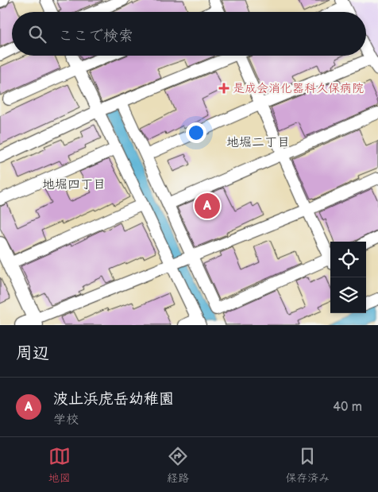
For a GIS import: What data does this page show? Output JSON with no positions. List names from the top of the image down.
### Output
{
  "districts": ["地堀二丁目", "地堀四丁目"],
  "places": {
    "health": ["是成会消化器科久保病院"]
  },
  "page": {
    "search": "ここで検索",
    "pins": "A",
    "heading": "周辺",
    "list": [
      {
        "mark": "A",
        "name": "波止浜虎岳幼稚園",
        "note": "学校",
        "value": "40 m"
      }
    ],
    "nav": ["地図", "経路", "保存済み"]
  }
}
